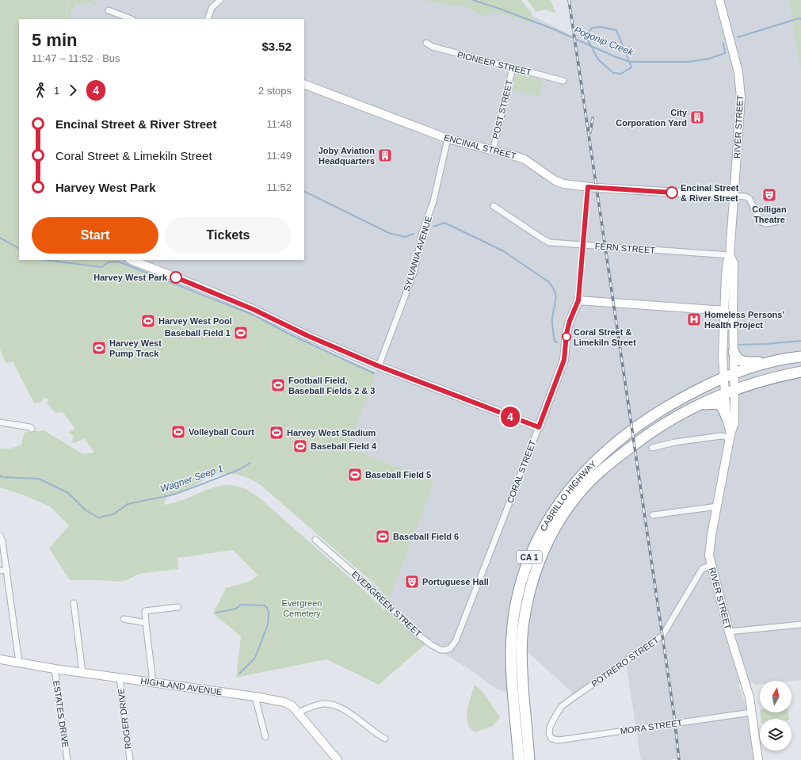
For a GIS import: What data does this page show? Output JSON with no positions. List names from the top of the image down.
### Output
{
  "streets": {
    "highway": ["CABRILLO HIGHWAY", "CA 1"],
    "street": [
      "PIONEER STREET",
      "POST STREET",
      "RIVER STREET",
      "ENCINAL STREET",
      "FERN STREET",
      "SYLVANIA AVENUE",
      "CORAL STREET",
      "EVERGREEN STREET",
      "POTRERO STREET",
      "HIGHLAND AVENUE",
      "ESTATES DRIVE",
      "ROGER DRIVE",
      "MORA STREET"
    ]
  },
  "crossings": [
    ["PIONEER STREET", "POST STREET"],
    ["POST STREET", "ENCINAL STREET"],
    ["RIVER STREET", "ENCINAL STREET"],
    ["RIVER STREET", "FERN STREET"],
    ["RIVER STREET", "CABRILLO HIGHWAY"],
    ["RIVER STREET", "POTRERO STREET"],
    ["RIVER STREET", "MORA STREET"],
    ["ENCINAL STREET", "SYLVANIA AVENUE"],
    ["CORAL STREET", "EVERGREEN STREET"],
    ["POTRERO STREET", "MORA STREET"],
    ["HIGHLAND AVENUE", "ESTATES DRIVE"],
    ["HIGHLAND AVENUE", "ROGER DRIVE"]
  ],
  "water": ["Pogonip Creek", "Wagner Seep 1"],
  "parks": ["Evergreen Cemetery"],
  "places": {
    "building": ["City Corporation Yard", "Joby Aviation Headquarters"],
    "other": ["Encinal Street & River Street", "Harvey West Park", "Coral Street & Limekiln Street"],
    "theatre": ["Colligan Theatre", "Portuguese Hall"],
    "hospital": ["Homeless Persons' Health Project"],
    "sports": [
      "Harvey West Pool",
      "Baseball Field 1",
      "Harvey West Pump Track",
      "Football Field, Baseball Fields 2 & 3",
      "Volleyball Court",
      "Harvey West Stadium",
      "Baseball Field 4",
      "Baseball Field 5",
      "Baseball Field 6"
    ]
  },
  "lines": ["bus line 4"],
  "north": "top",
  "page": {
    "on_map": "4",
    "heading": ["5 min", "11:47 – 11:52 · Bus", "$3.52"],
    "legs": ["1", "4", "2 stops"],
    "list": [
      {
        "name": "Encinal Street & River Street",
        "value": "11:48"
      },
      {
        "name": "Coral Street & Limekiln Street",
        "value": "11:49"
      },
      {
        "name": "Harvey West Park",
        "value": "11:52"
      }
    ],
    "buttons": ["Start", "Tickets"]
  }
}
